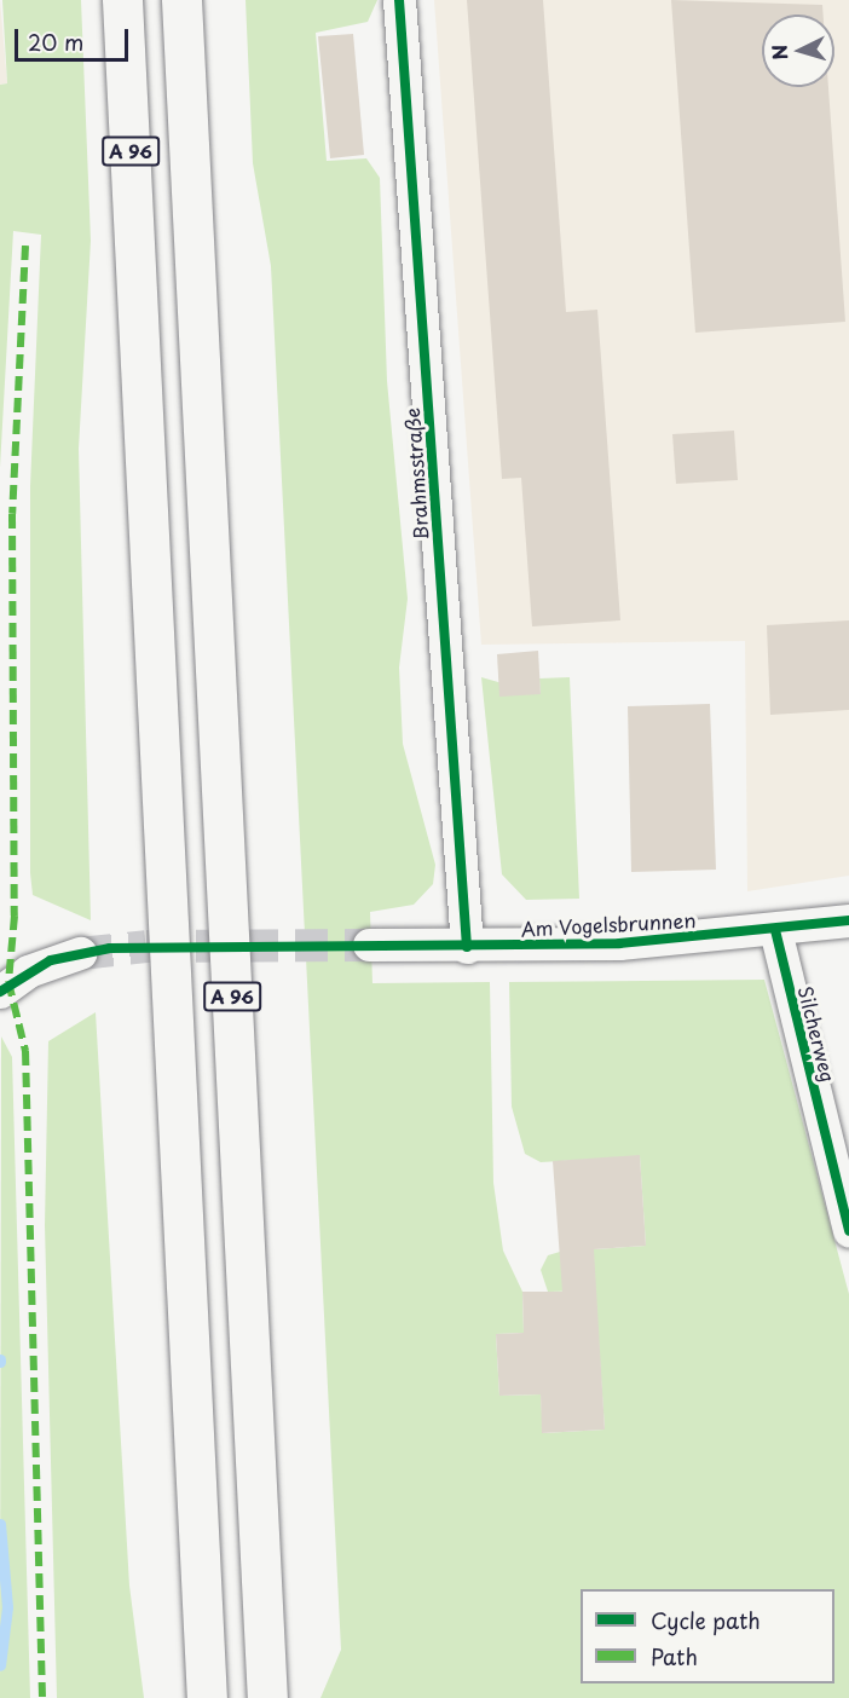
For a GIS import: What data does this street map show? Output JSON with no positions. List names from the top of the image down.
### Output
{
  "streets": {
    "highway": ["A 96"],
    "street": ["Brahmsstraße", "Am Vogelsbrunnen", "Silcherweg"]
  },
  "crossings": [
    ["Brahmsstraße", "Am Vogelsbrunnen"],
    ["Am Vogelsbrunnen", "Silcherweg"]
  ],
  "legend": ["Cycle path", "Path"],
  "scale_bar": "20 m",
  "north": "left"
}
